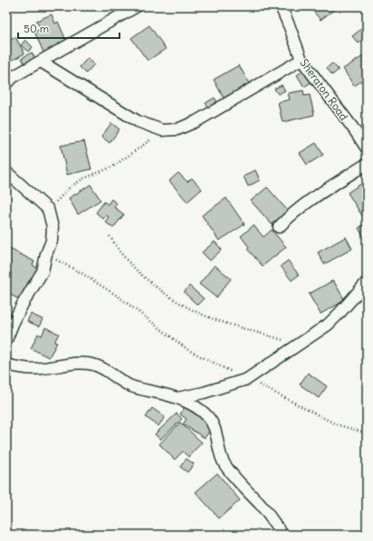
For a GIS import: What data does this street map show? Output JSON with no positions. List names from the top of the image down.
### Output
{
  "streets": {
    "street": ["Sheraton Road"]
  },
  "scale_bar": "50 m"
}
